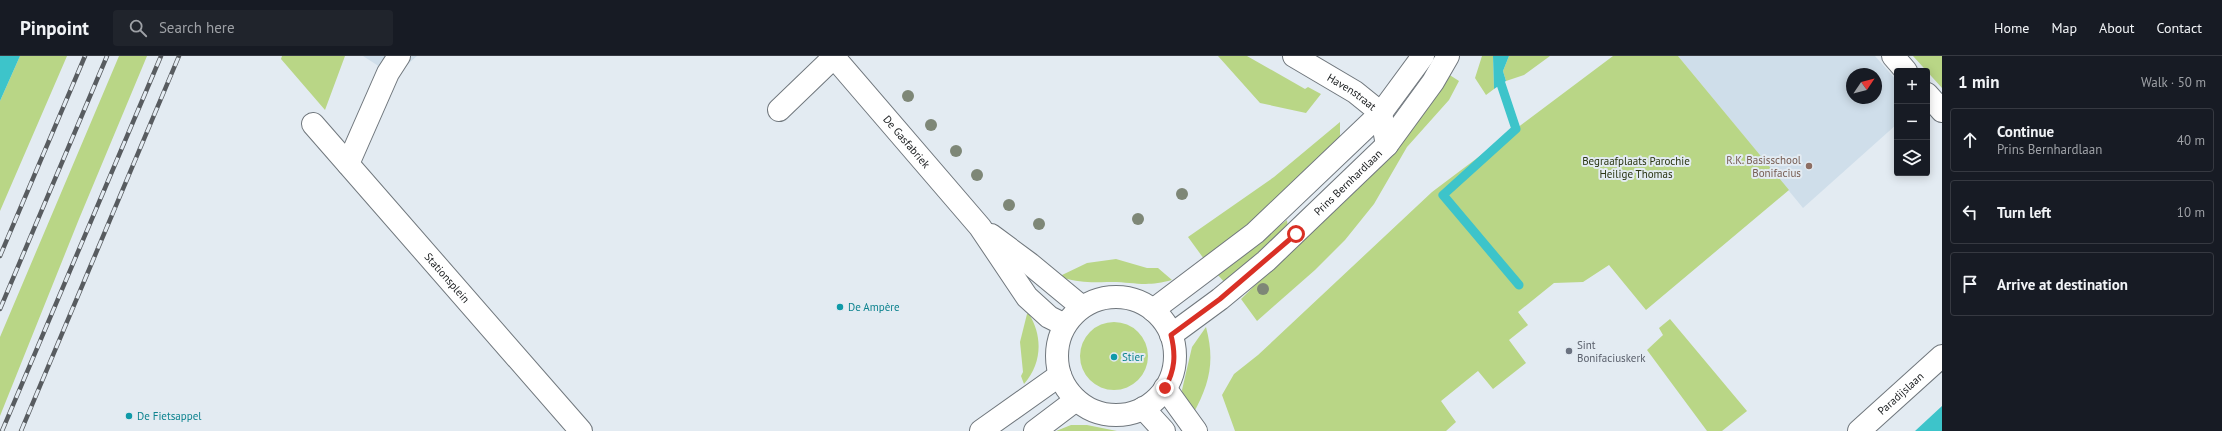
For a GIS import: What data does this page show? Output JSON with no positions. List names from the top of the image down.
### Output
{
  "streets": {
    "main road": [
      "Havenstraat",
      "De Gasfabriek",
      "Prins Bernhardlaan",
      "Stationsplein",
      "Paradijslaan"
    ]
  },
  "crossings": [
    ["Havenstraat", "Prins Bernhardlaan"],
    ["De Gasfabriek", "Prins Bernhardlaan"]
  ],
  "parks": ["Begraafplaats Parochie Heilige Thomas"],
  "places": [
    "R.K. Basisschool Bonifacius",
    "De Ampère",
    "Sint Bonifaciuskerk",
    "Stier",
    "De Fietsappel"
  ],
  "north": "top right",
  "page": {
    "header": "Pinpoint",
    "search": "Search here",
    "nav": [
      "Home",
      "Map",
      "About",
      "Contact"
    ],
    "heading": ["1 min", "Walk · 50 m"],
    "map_buttons": ["+", "−"],
    "list": [
      ["Continue", "Prins Bernhardlaan", "40 m"],
      ["Turn left", "10 m"],
      "Arrive at destination"
    ]
  }
}
